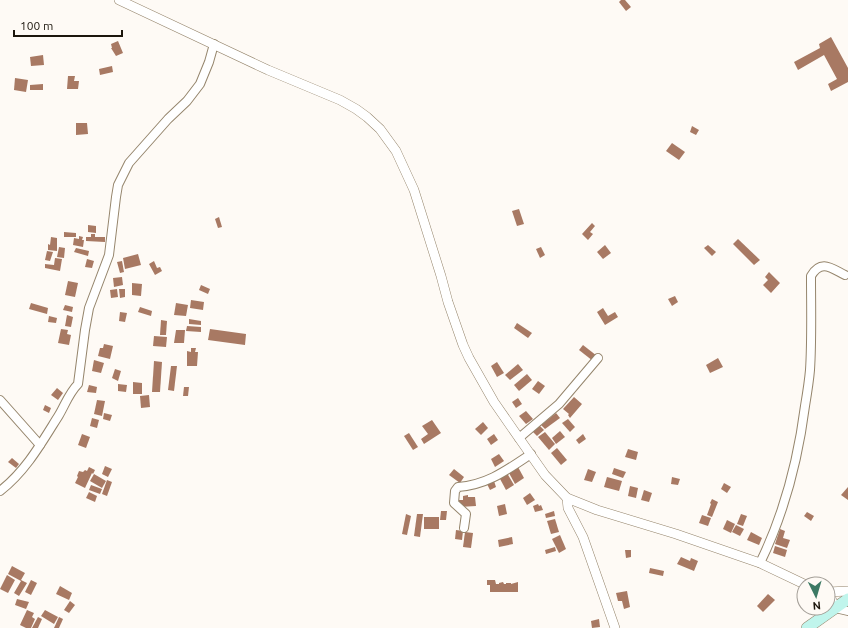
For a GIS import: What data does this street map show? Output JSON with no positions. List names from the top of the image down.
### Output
{
  "scale_bar": "100 m",
  "north": "bottom"
}
